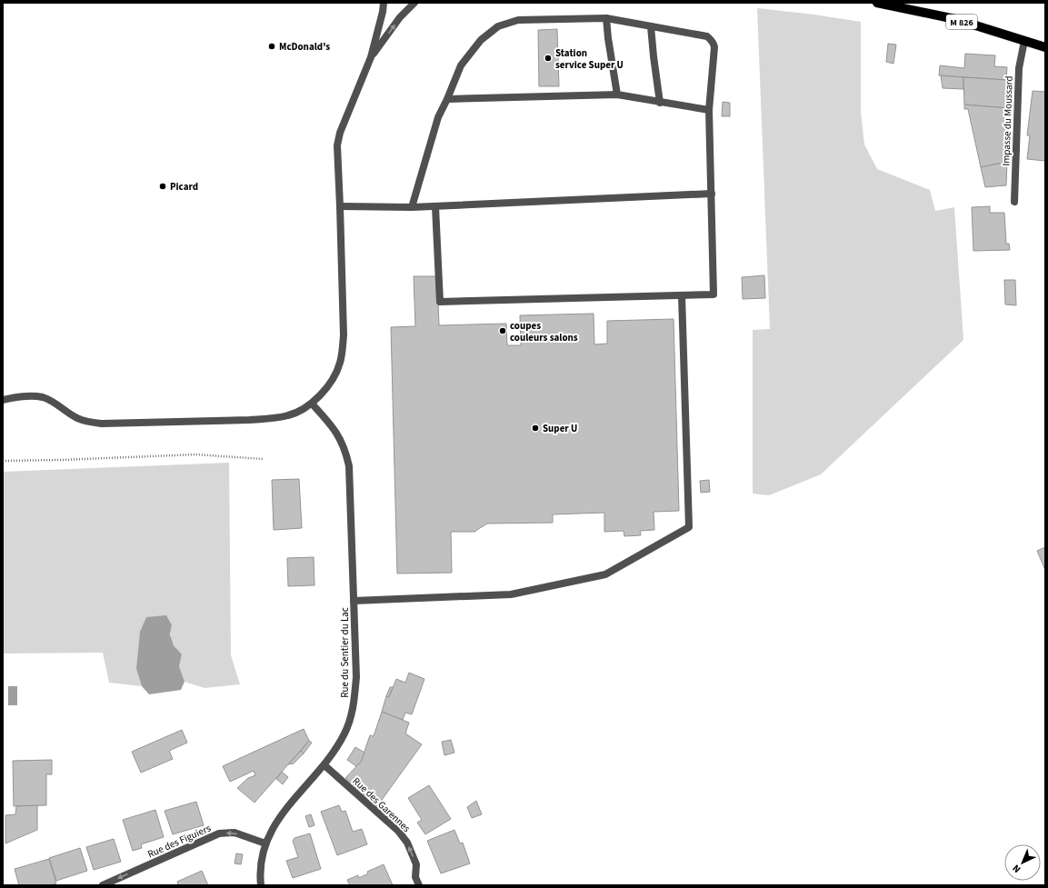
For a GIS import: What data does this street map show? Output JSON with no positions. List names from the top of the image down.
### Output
{
  "streets": {
    "main road": ["M 826"],
    "street": [
      "Impasse du Moussard",
      "Rue du Sentier du Lac",
      "Rue des Garennes",
      "Rue des Figuiers"
    ]
  },
  "crossings": [
    ["M 826", "Impasse du Moussard"],
    ["Rue du Sentier du Lac", "Rue des Garennes"],
    ["Rue du Sentier du Lac", "Rue des Figuiers"]
  ],
  "one_way": ["Rue des Garennes", "Rue des Figuiers"],
  "places": [
    "McDonald's",
    "Station service Super U",
    "Picard",
    "coupes couleurs salons",
    "Super U"
  ],
  "north": "bottom left"
}
